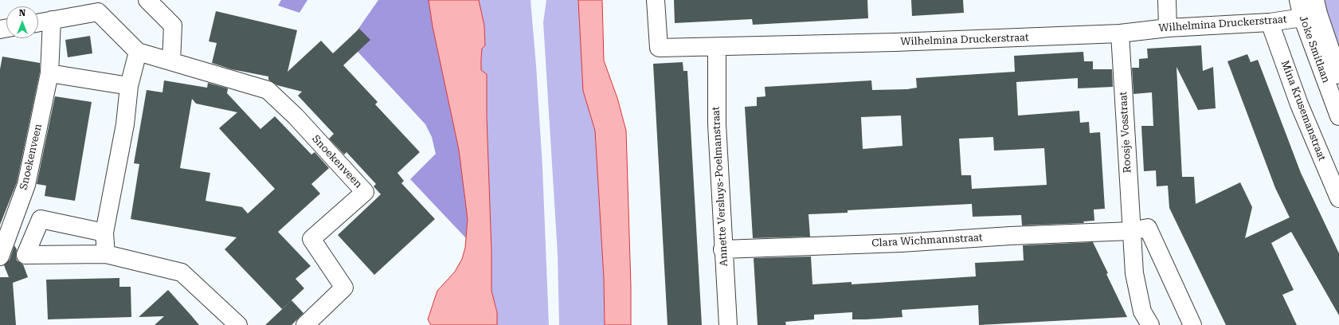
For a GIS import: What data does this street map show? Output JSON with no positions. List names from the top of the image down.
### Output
{
  "streets": {
    "street": [
      "Wilhelmina Druckerstraat",
      "Joke Smitlaan",
      "Mina Krusemanstraat",
      "Roosje Vosstraat",
      "Snoekenveen",
      "Annette Versluys-Poelmanstraat",
      "Clara Wichmannstraat"
    ]
  },
  "crossings": [
    ["Wilhelmina Druckerstraat", "Joke Smitlaan"],
    ["Wilhelmina Druckerstraat", "Mina Krusemanstraat"],
    ["Wilhelmina Druckerstraat", "Roosje Vosstraat"],
    ["Wilhelmina Druckerstraat", "Annette Versluys-Poelmanstraat"],
    ["Roosje Vosstraat", "Clara Wichmannstraat"],
    ["Annette Versluys-Poelmanstraat", "Clara Wichmannstraat"]
  ],
  "north": "top"
}
